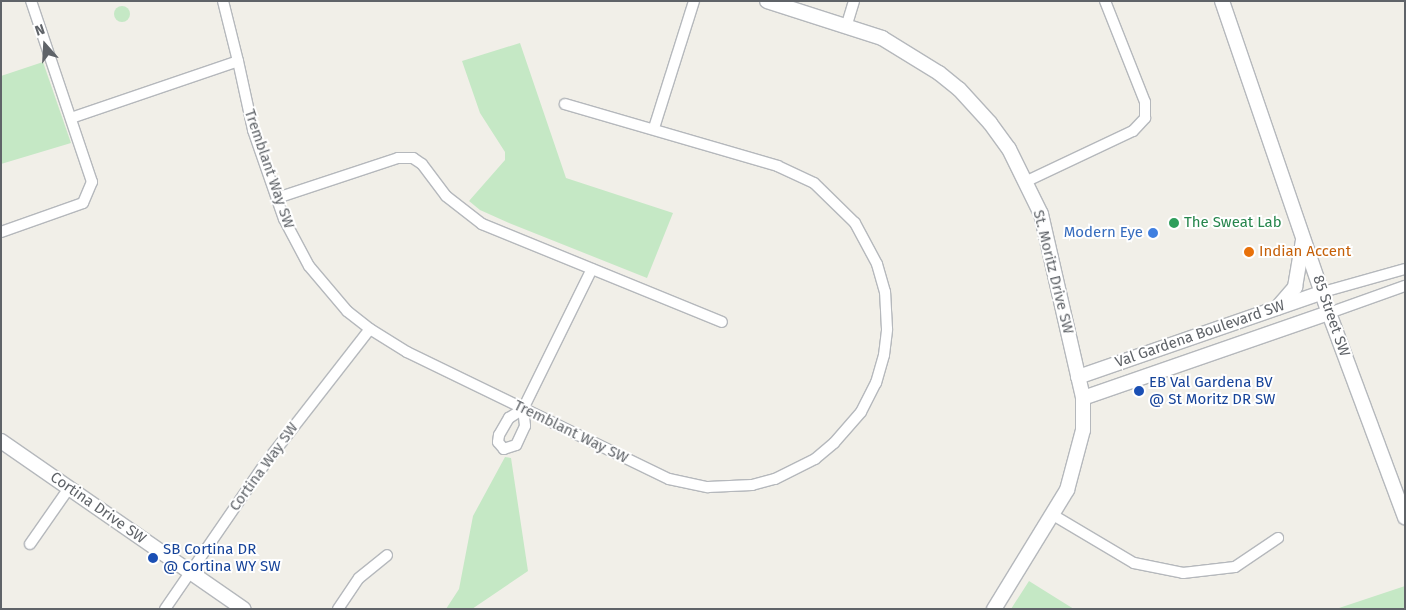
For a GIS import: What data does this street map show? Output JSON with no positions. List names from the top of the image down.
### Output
{
  "streets": {
    "street": [
      "Tremblant Way SW",
      "St. Moritz Drive SW",
      "85 Street SW",
      "Val Gardena Boulevard SW",
      "Cortina Way SW",
      "Cortina Drive SW"
    ]
  },
  "crossings": [
    ["Tremblant Way SW", "Cortina Way SW"],
    ["St. Moritz Drive SW", "Val Gardena Boulevard SW"],
    ["85 Street SW", "Val Gardena Boulevard SW"],
    ["Cortina Way SW", "Cortina Drive SW"]
  ],
  "places": [
    "The Sweat Lab",
    "Modern Eye",
    "Indian Accent",
    "EB Val Gardena BV @ St Moritz DR SW",
    "SB Cortina DR @ Cortina WY SW"
  ],
  "north": "top"
}
